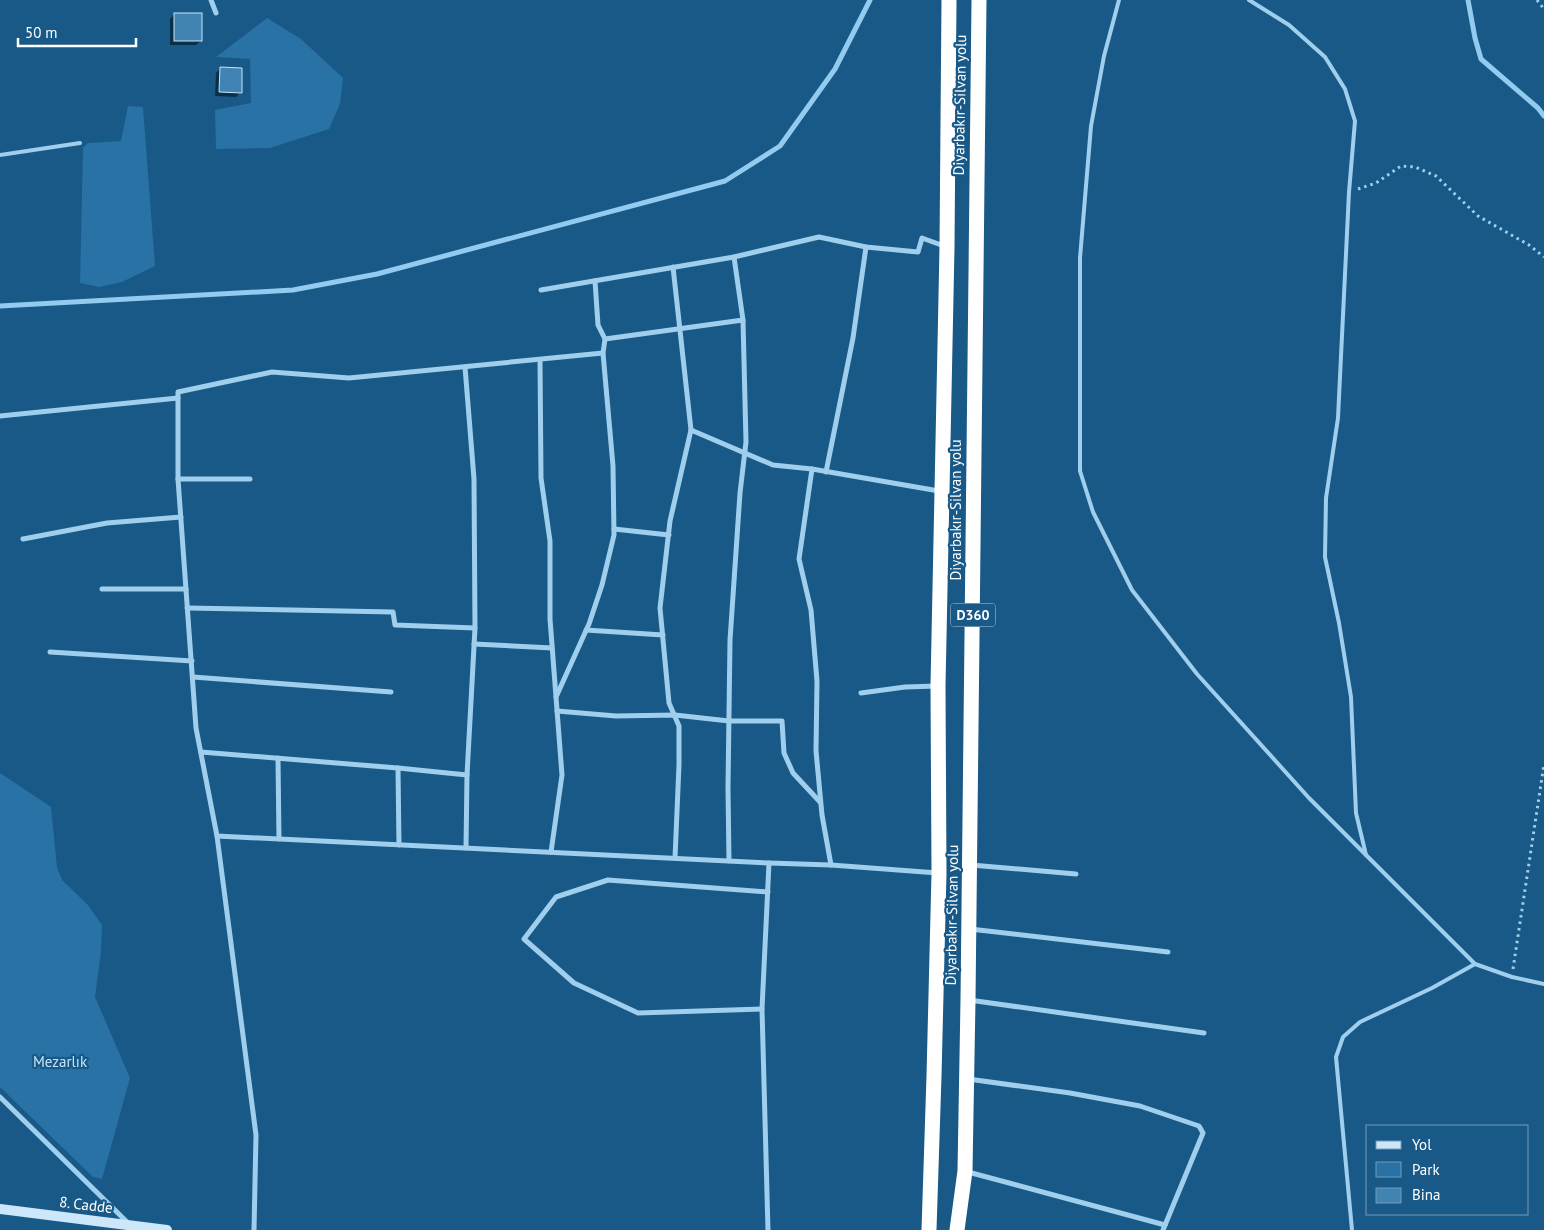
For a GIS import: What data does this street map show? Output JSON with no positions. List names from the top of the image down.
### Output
{
  "streets": {
    "highway": ["Diyarbakır-Silvan yolu", "D360"],
    "street": ["8. Cadde"]
  },
  "parks": ["Mezarlık"],
  "legend": ["Yol", "Park", "Bina"],
  "scale_bar": "50 m"
}
